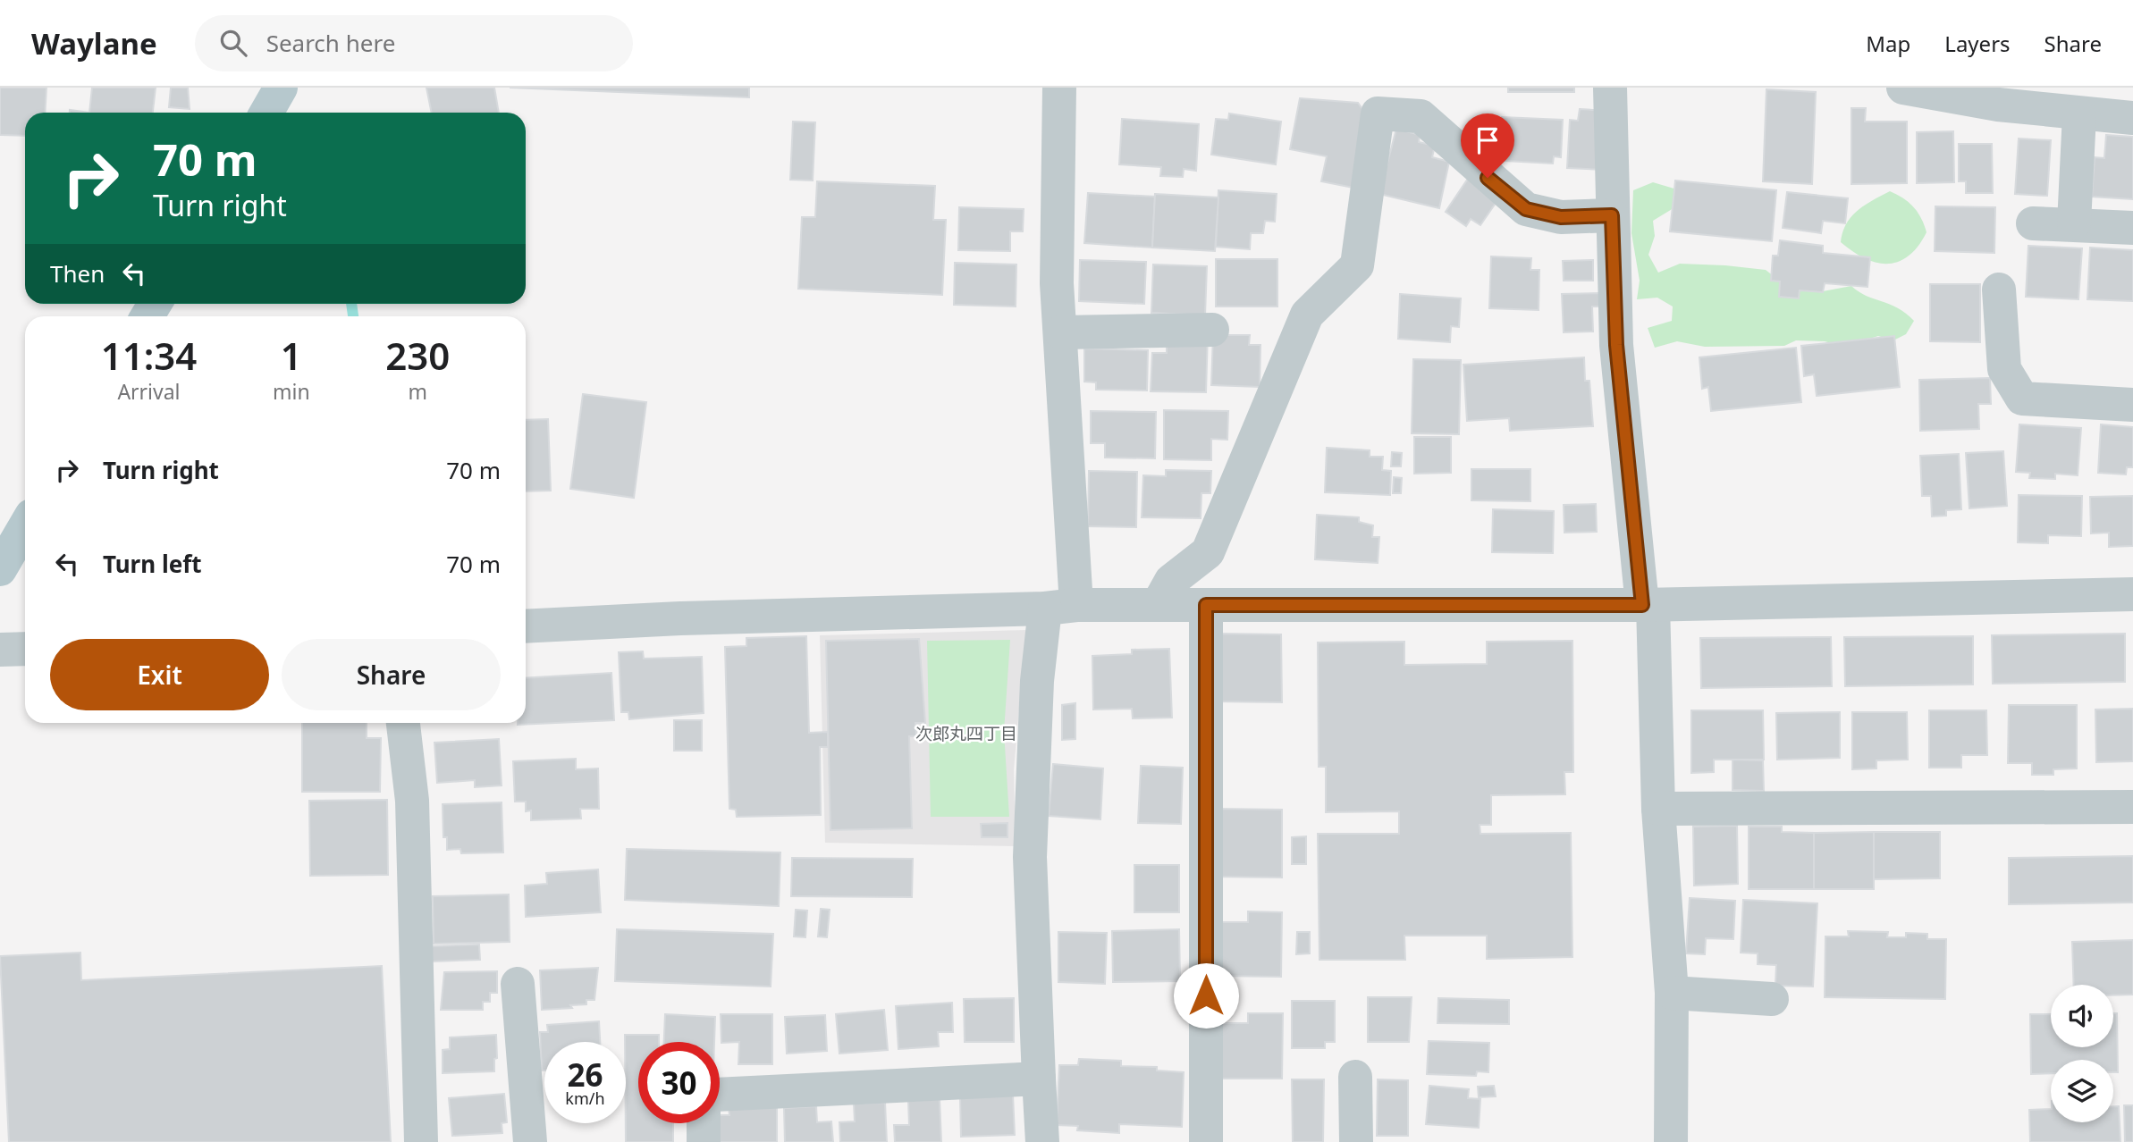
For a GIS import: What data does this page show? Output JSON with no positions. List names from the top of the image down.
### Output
{
  "districts": ["次郎丸四丁目"],
  "page": {
    "header": "Waylane",
    "search": "Search here",
    "nav": ["Map", "Layers", "Share"],
    "turn": ["70 m", "Turn right"],
    "then": "Then",
    "eta": [
      "11:34",
      "Arrival",
      "1",
      "min",
      "230",
      "m"
    ],
    "list": [
      {
        "name": "Turn right",
        "value": "70 m"
      },
      {
        "name": "Turn left",
        "value": "70 m"
      }
    ],
    "buttons": ["Exit", "Share"],
    "speed": "26 km/h",
    "limit": "30"
  }
}
